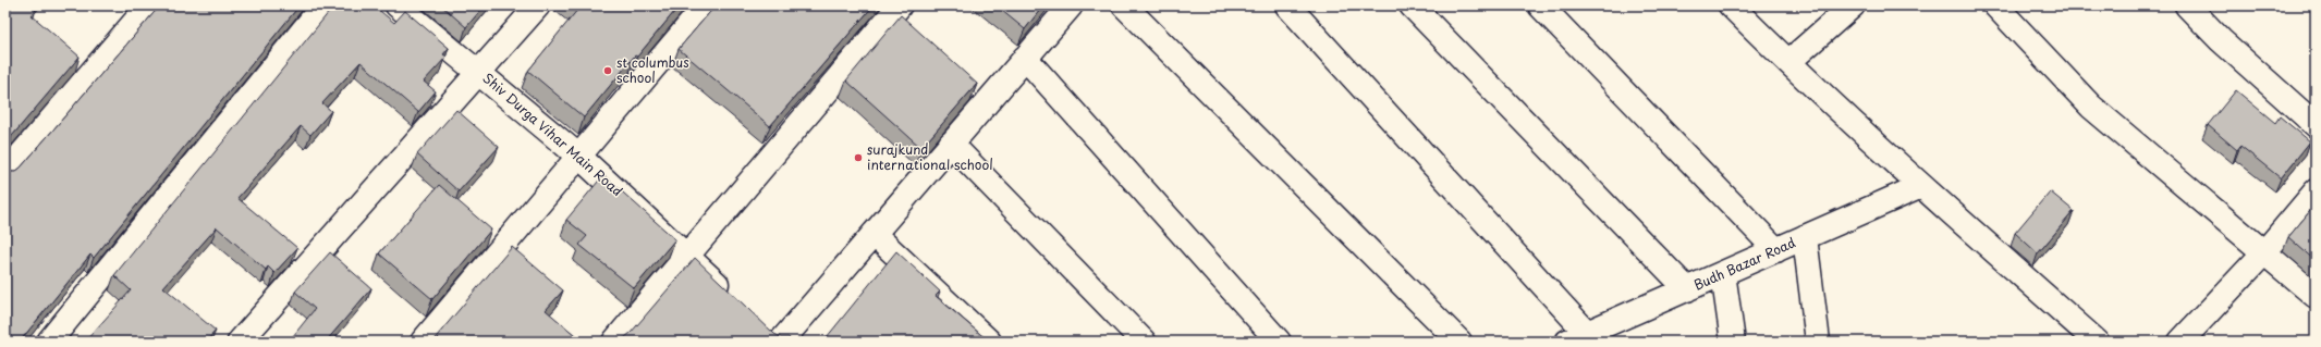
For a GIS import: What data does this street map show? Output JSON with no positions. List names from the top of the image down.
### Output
{
  "streets": {
    "street": ["Shiv Durga Vihar Main Road", "Budh Bazar Road"]
  },
  "places": ["st columbus school", "surajkund international school"]
}
